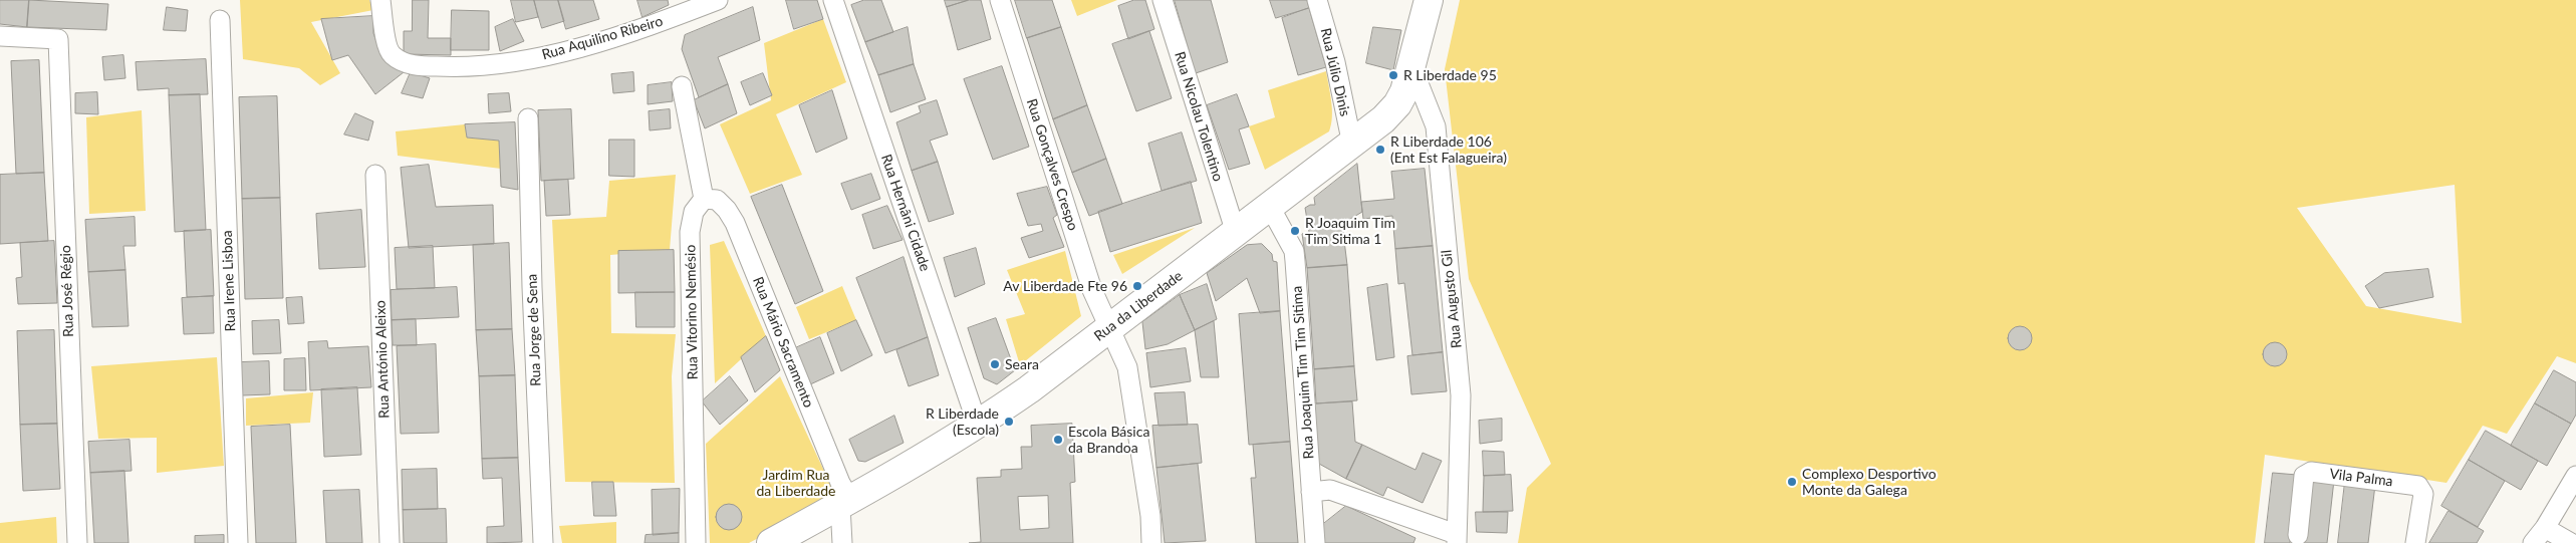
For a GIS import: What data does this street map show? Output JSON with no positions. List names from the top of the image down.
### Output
{
  "streets": {
    "street": [
      "Rua Aquilino Ribeiro",
      "Rua Júlio Dinis",
      "Rua Nicolau Tolentino",
      "Rua Gonçalves Crespo",
      "Rua Hernâni Cidade",
      "Rua Irene Lisboa",
      "Rua José Régio",
      "Rua Augusto Gil",
      "Rua da Liberdade",
      "Rua Vitorino Nemésio",
      "Rua Jorge de Sena",
      "Rua Mário Sacramento",
      "Rua António Aleixo",
      "Rua Joaquim Tim Tim Sitima",
      "Vila Palma"
    ]
  },
  "crossings": [
    ["Rua Júlio Dinis", "Rua da Liberdade"],
    ["Rua Nicolau Tolentino", "Rua da Liberdade"],
    ["Rua Gonçalves Crespo", "Rua da Liberdade"],
    ["Rua Hernâni Cidade", "Rua da Liberdade"],
    ["Rua Augusto Gil", "Rua da Liberdade"],
    ["Rua da Liberdade", "Rua Mário Sacramento"],
    ["Rua da Liberdade", "Rua Joaquim Tim Tim Sitima"],
    ["Rua Vitorino Nemésio", "Rua Mário Sacramento"]
  ],
  "parks": ["Jardim Rua da Liberdade"],
  "places": [
    "R Liberdade 95",
    "R Liberdade 106 (Ent Est Falagueira)",
    "R Joaquim Tim Tim Sitima 1",
    "Av Liberdade Fte 96",
    "Seara",
    "R Liberdade (Escola)",
    "Escola Básica da Brandoa",
    "Complexo Desportivo Monte da Galega"
  ]
}
